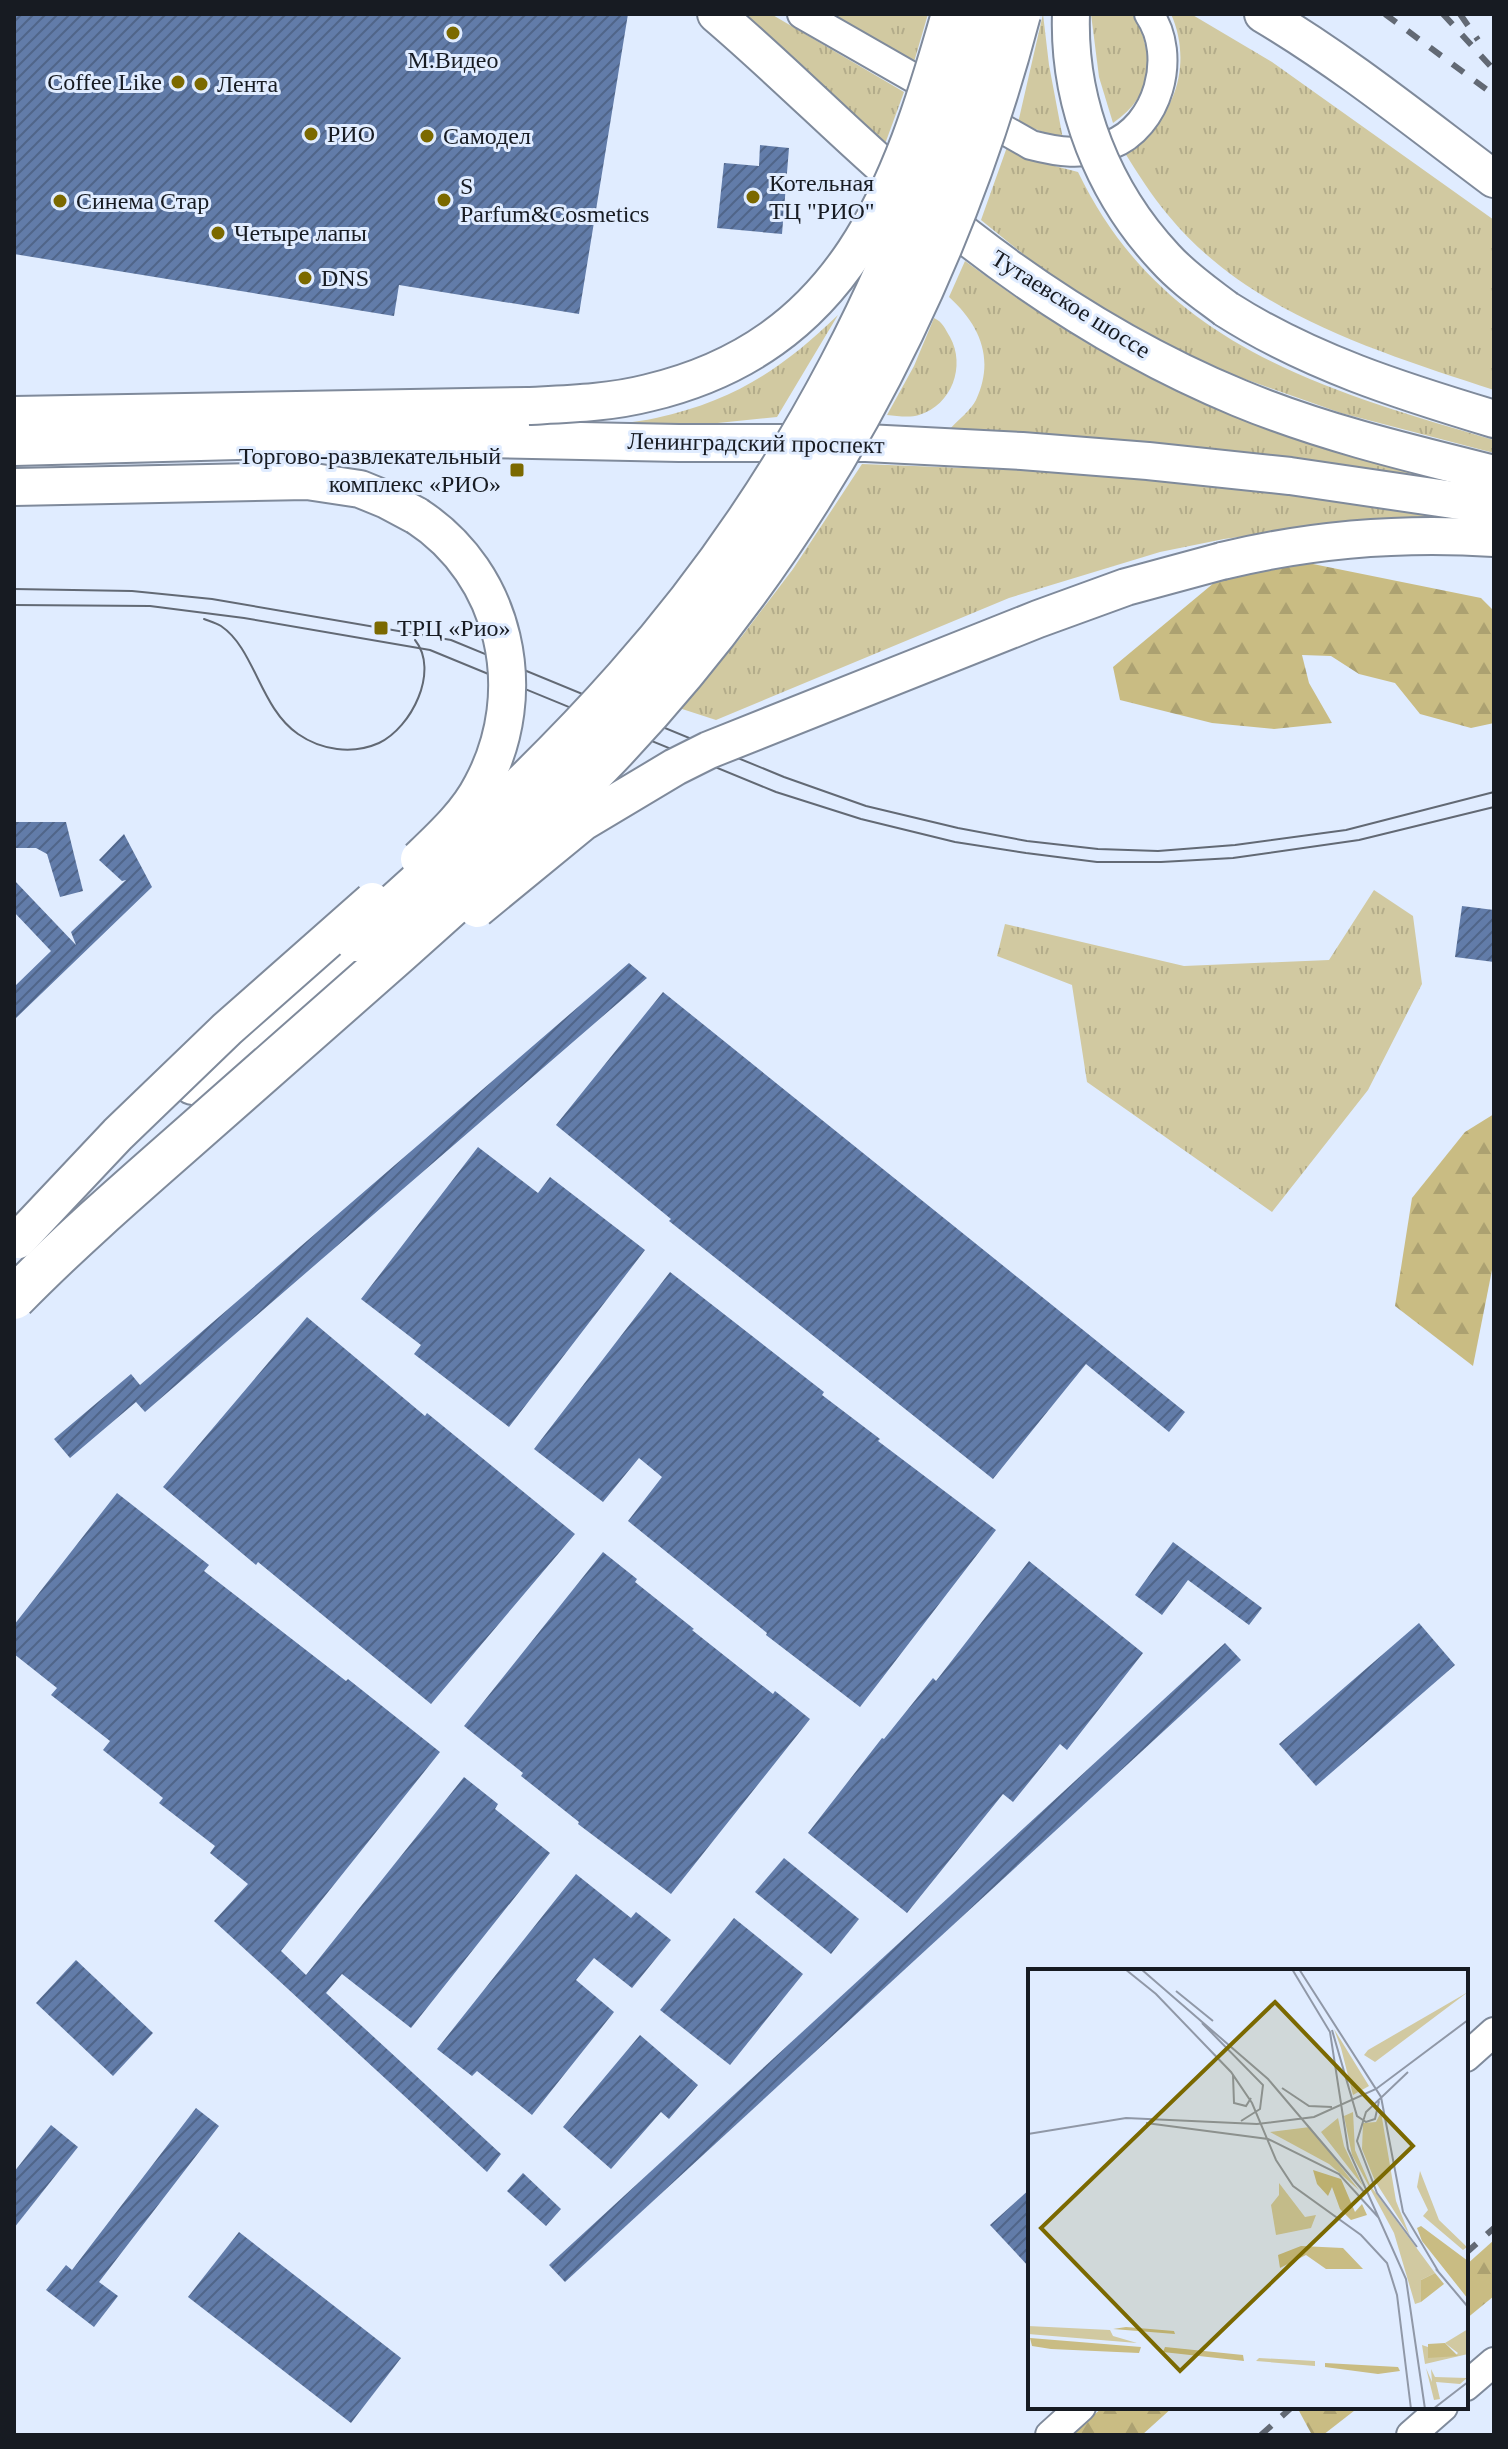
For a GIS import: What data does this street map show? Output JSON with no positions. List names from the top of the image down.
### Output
{
  "streets": {
    "main road": ["Тутаевское шоссе", "Ленинградский проспект"]
  },
  "places": {
    "other": [
      "М.Видео",
      "Coffee Like",
      "Лента",
      "РИО",
      "Самодел",
      "Котельная ТЦ \"РИО\"",
      "S Parfum&Cosmetics",
      "Синема Стар",
      "Четыре лапы",
      "DNS"
    ],
    "transit": ["Торгово-развлекательный комплекс «РИО»", "ТРЦ «Рио»"]
  }
}
